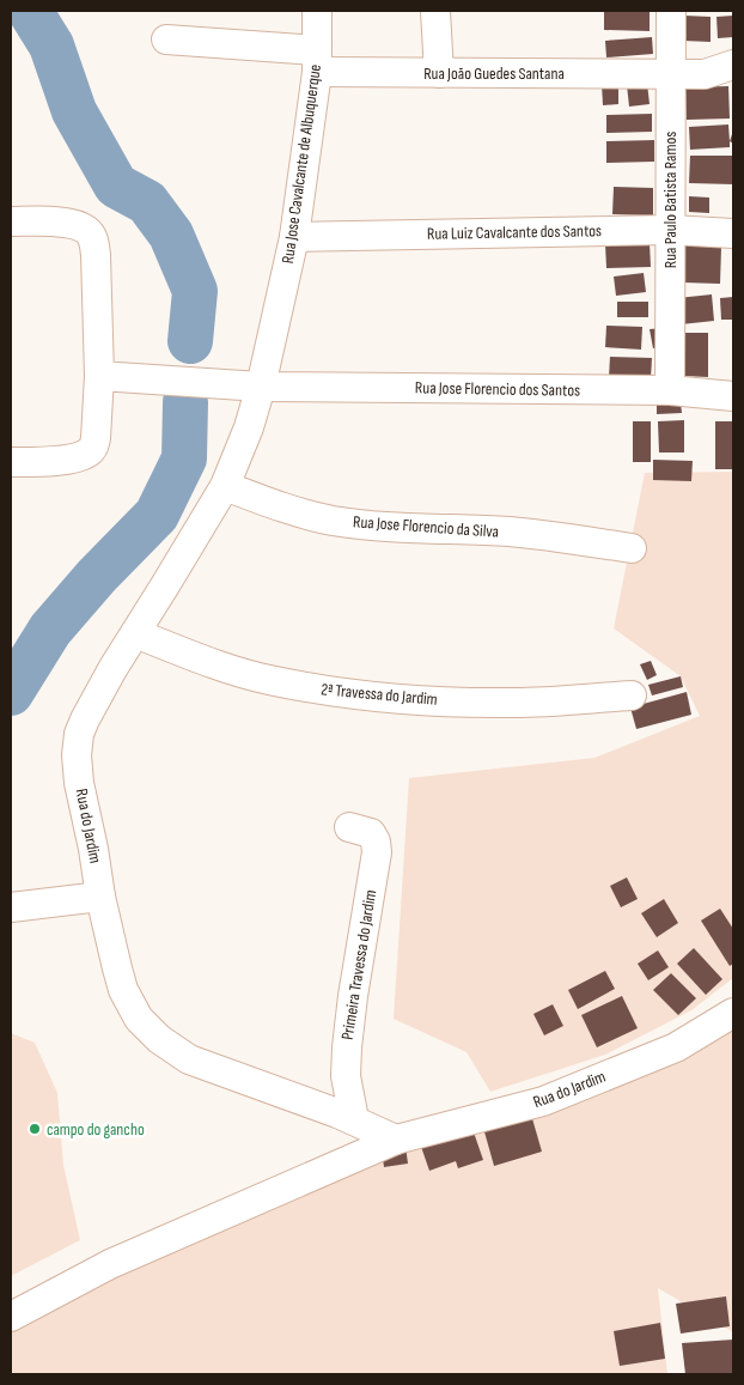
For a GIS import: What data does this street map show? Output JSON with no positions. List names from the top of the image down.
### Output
{
  "streets": {
    "street": [
      "Rua João Guedes Santana",
      "Rua Jose Cavalcante de Albuquerque",
      "Rua Paulo Batista Ramos",
      "Rua Luiz Cavalcante dos Santos",
      "Rua Jose Florencio dos Santos",
      "Rua Jose Florencio da Silva",
      "2ª Travessa do Jardim",
      "Rua do Jardim",
      "Primeira Travessa do Jardim"
    ]
  },
  "crossings": [
    ["Rua João Guedes Santana", "Rua Jose Cavalcante de Albuquerque"],
    ["Rua João Guedes Santana", "Rua Paulo Batista Ramos"],
    ["Rua Jose Cavalcante de Albuquerque", "Rua Luiz Cavalcante dos Santos"],
    ["Rua Jose Cavalcante de Albuquerque", "Rua Jose Florencio dos Santos"],
    ["Rua Jose Cavalcante de Albuquerque", "Rua do Jardim"],
    ["Rua Paulo Batista Ramos", "Rua Luiz Cavalcante dos Santos"],
    ["Rua Paulo Batista Ramos", "Rua Jose Florencio dos Santos"],
    ["Rua Jose Florencio dos Santos", "Rua do Jardim"],
    ["Rua Jose Florencio da Silva", "Rua do Jardim"],
    ["2ª Travessa do Jardim", "Rua do Jardim"],
    ["Rua do Jardim", "Primeira Travessa do Jardim"]
  ],
  "places": ["campo do gancho"]
}
